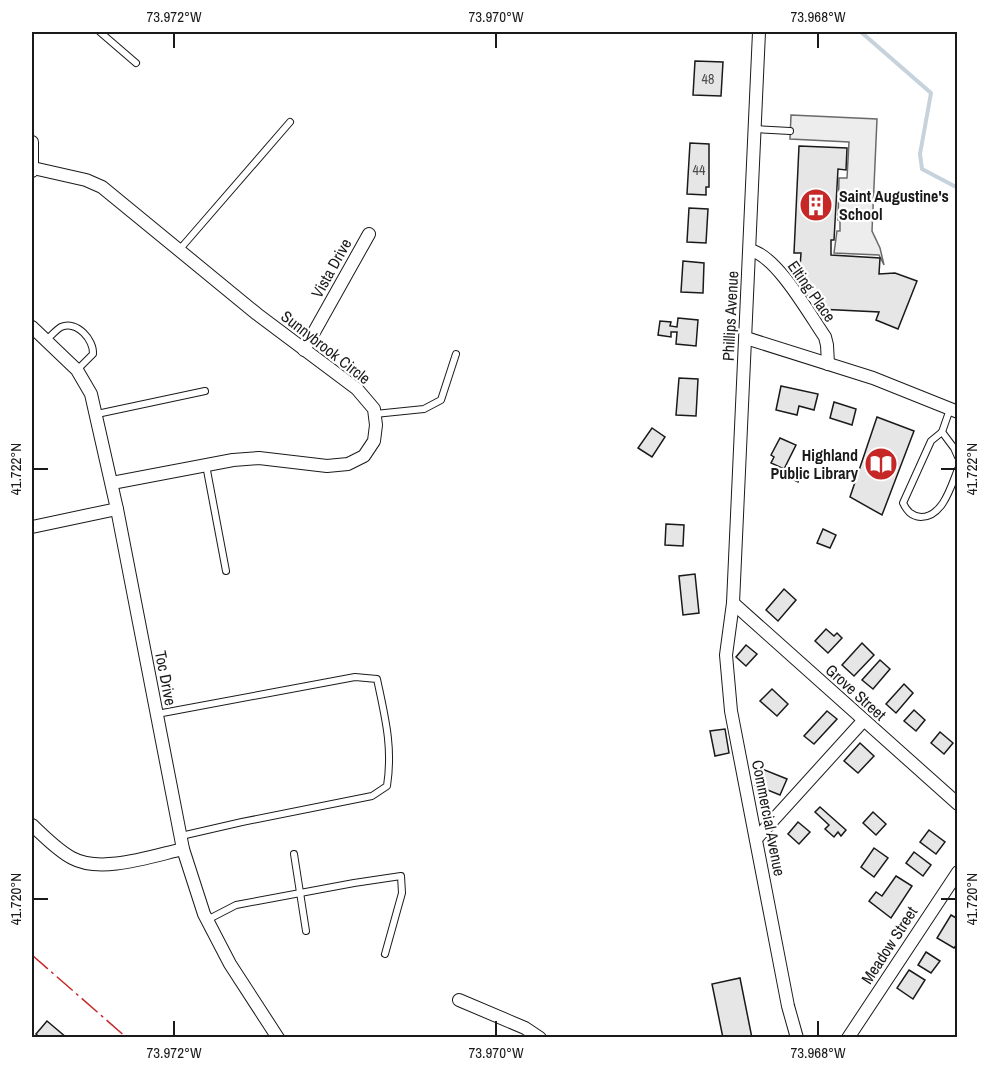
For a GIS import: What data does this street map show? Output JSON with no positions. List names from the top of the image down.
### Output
{
  "streets": {
    "street": [
      "Vista Drive",
      "Elting Place",
      "Phillips Avenue",
      "Sunnybrook Circle",
      "Toc Drive",
      "Grove Street",
      "Commercial Avenue",
      "Meadow Street"
    ]
  },
  "crossings": [
    ["Vista Drive", "Sunnybrook Circle"],
    ["Elting Place", "Phillips Avenue"],
    ["Phillips Avenue", "Grove Street"],
    ["Phillips Avenue", "Commercial Avenue"],
    ["Grove Street", "Commercial Avenue"]
  ],
  "places": {
    "building": ["Saint Augustine's School"],
    "library": ["Highland Public Library"]
  },
  "house_numbers": ["48", "44"],
  "coordinates": [
    "73.972°W",
    "73.970°W",
    "73.968°W",
    "41.722°N",
    "41.720°N"
  ]
}
